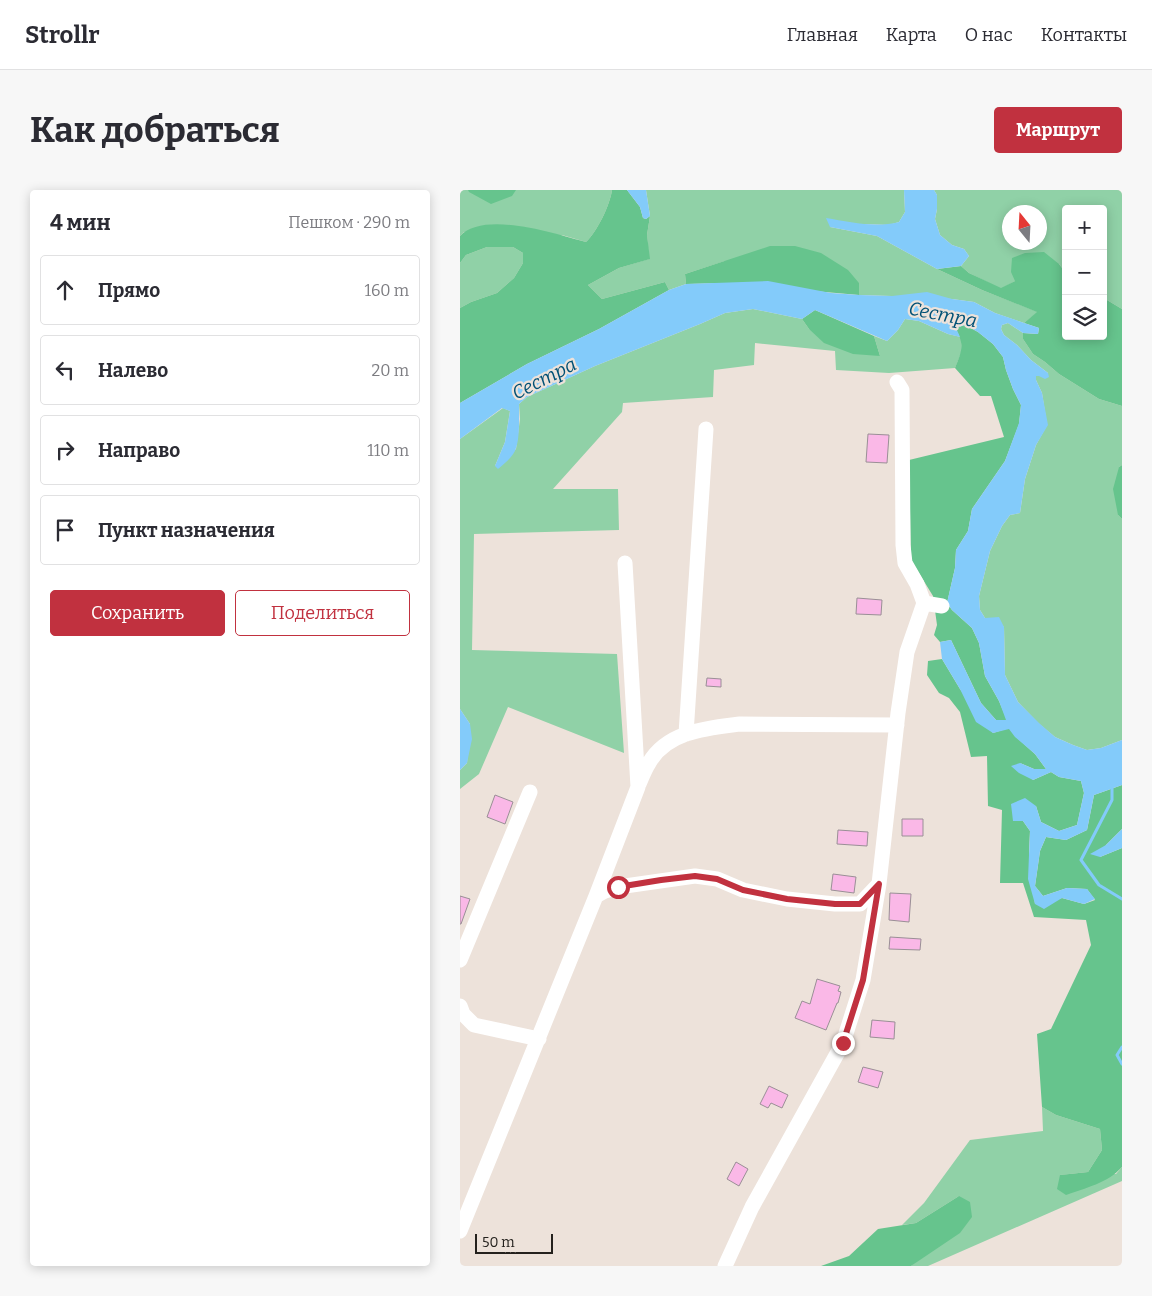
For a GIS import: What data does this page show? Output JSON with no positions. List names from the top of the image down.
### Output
{
  "water": ["Сестра"],
  "scale_bar": "50 m",
  "north": "top",
  "page": {
    "header": "Strollr",
    "nav": [
      "Главная",
      "Карта",
      "О нас",
      "Контакты"
    ],
    "buttons": [
      "Маршрут",
      ["Сохранить", "Поделиться"]
    ],
    "title": "Как добраться",
    "heading": ["4 мин", "Пешком · 290 m"],
    "map_buttons": ["+", "−"],
    "list": [
      ["Прямо", "160 m"],
      ["Налево", "20 m"],
      ["Направо", "110 m"],
      "Пункт назначения"
    ],
    "scale": "50 m"
  }
}
